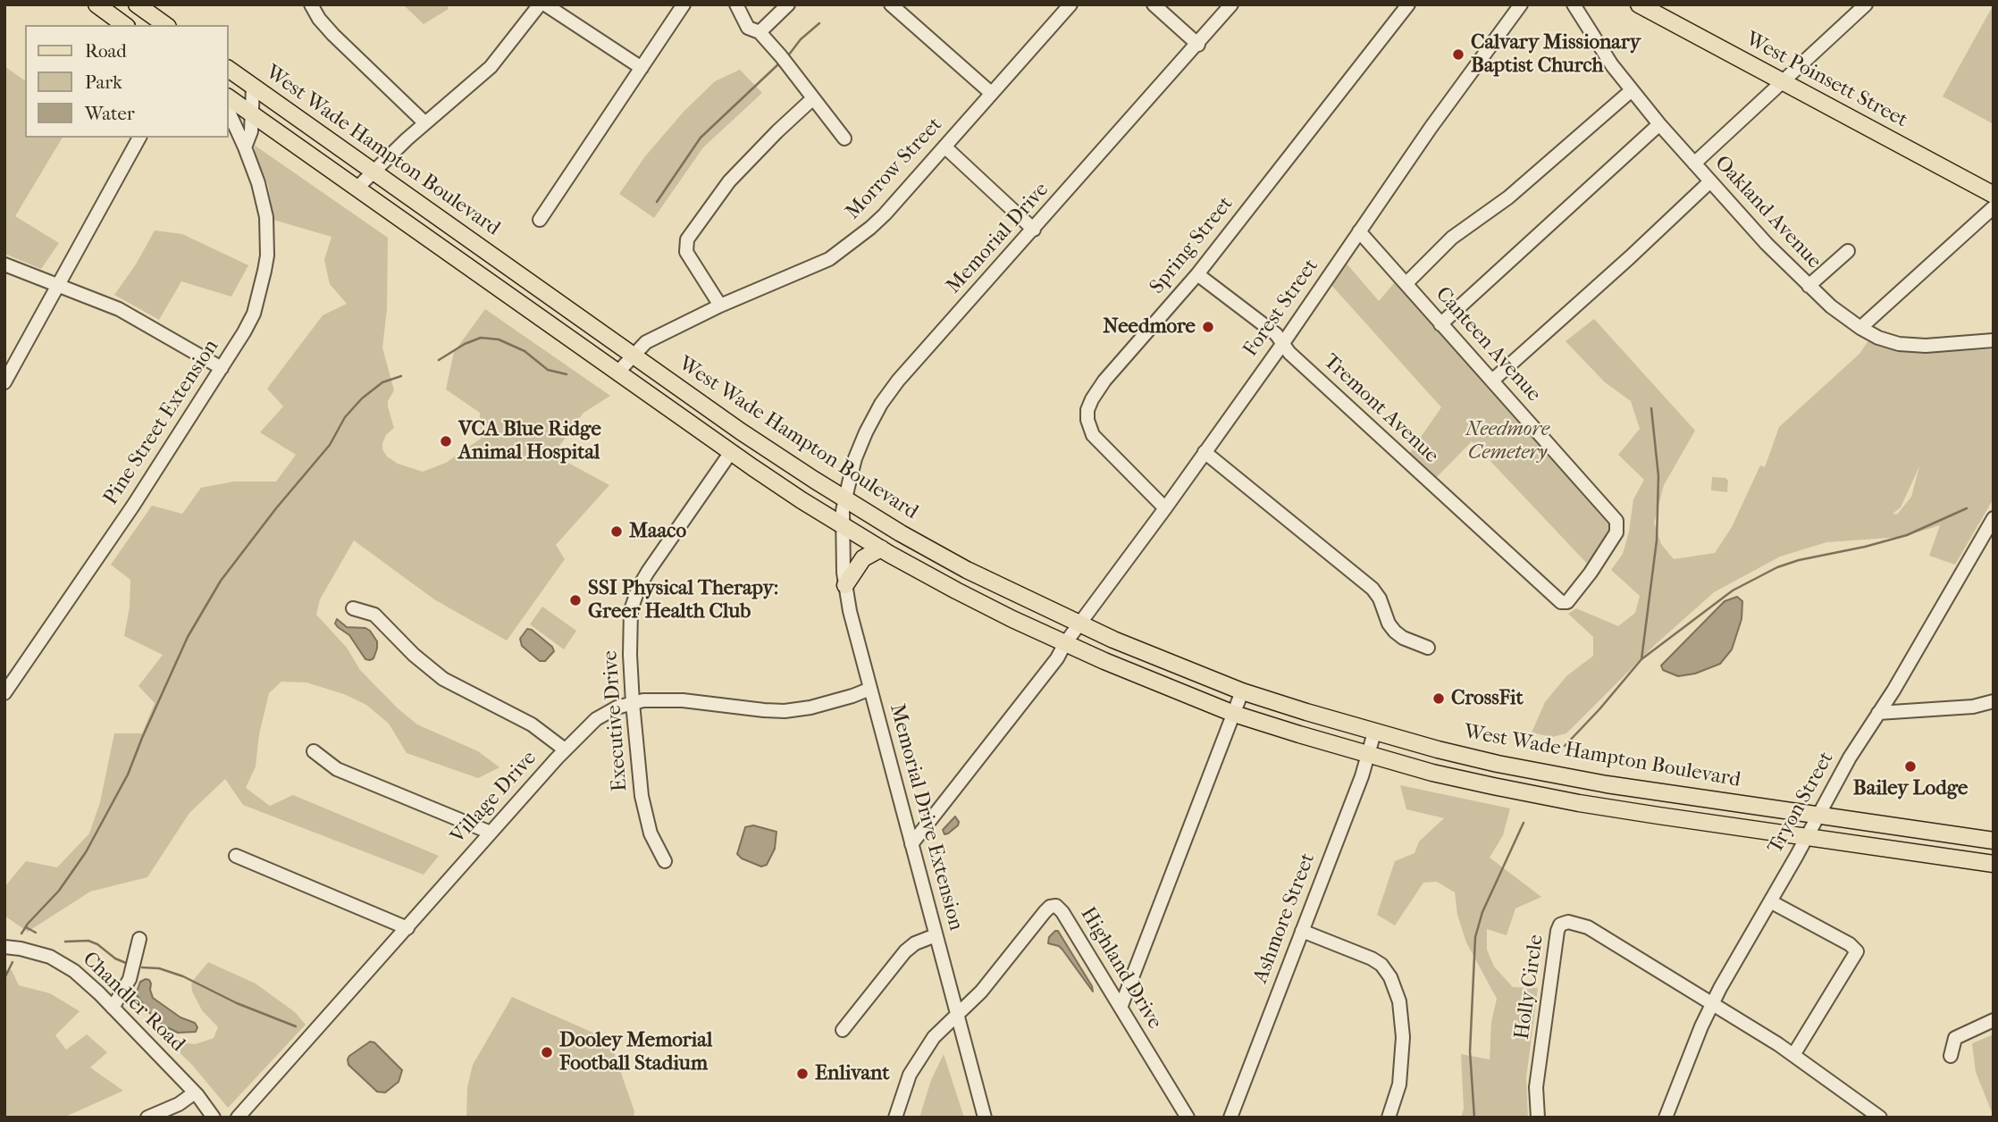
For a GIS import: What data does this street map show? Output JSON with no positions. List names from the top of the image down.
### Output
{
  "streets": {
    "main road": ["West Poinsett Street", "West Wade Hampton Boulevard"],
    "street": [
      "Morrow Street",
      "Oakland Avenue",
      "Memorial Drive",
      "Spring Street",
      "Forest Street",
      "Canteen Avenue",
      "Tremont Avenue",
      "Pine Street Extension",
      "Executive Drive",
      "Village Drive",
      "Tryon Street",
      "Memorial Drive Extension",
      "Ashmore Street",
      "Highland Drive",
      "Holly Circle",
      "Chandler Road"
    ]
  },
  "crossings": [
    ["West Wade Hampton Boulevard", "Morrow Street"],
    ["West Wade Hampton Boulevard", "Memorial Drive"],
    ["West Wade Hampton Boulevard", "Forest Street"],
    ["West Wade Hampton Boulevard", "Executive Drive"],
    ["West Wade Hampton Boulevard", "Tryon Street"],
    ["West Wade Hampton Boulevard", "Memorial Drive Extension"],
    ["West Wade Hampton Boulevard", "Ashmore Street"],
    ["Memorial Drive", "Memorial Drive Extension"],
    ["Spring Street", "Forest Street"],
    ["Spring Street", "Tremont Avenue"],
    ["Forest Street", "Canteen Avenue"],
    ["Forest Street", "Tremont Avenue"],
    ["Forest Street", "Memorial Drive Extension"],
    ["Canteen Avenue", "Tremont Avenue"],
    ["Executive Drive", "Village Drive"],
    ["Village Drive", "Memorial Drive Extension"],
    ["Tryon Street", "Holly Circle"],
    ["Memorial Drive Extension", "Highland Drive"]
  ],
  "parks": ["Needmore Cemetery"],
  "places": [
    "Calvary Missionary Baptist Church",
    "Needmore",
    "VCA Blue Ridge Animal Hospital",
    "Maaco",
    "SSI Physical Therapy: Greer Health Club",
    "CrossFit",
    "Bailey Lodge",
    "Dooley Memorial Football Stadium",
    "Enlivant"
  ],
  "legend": ["Road", "Park", "Water"]
}
